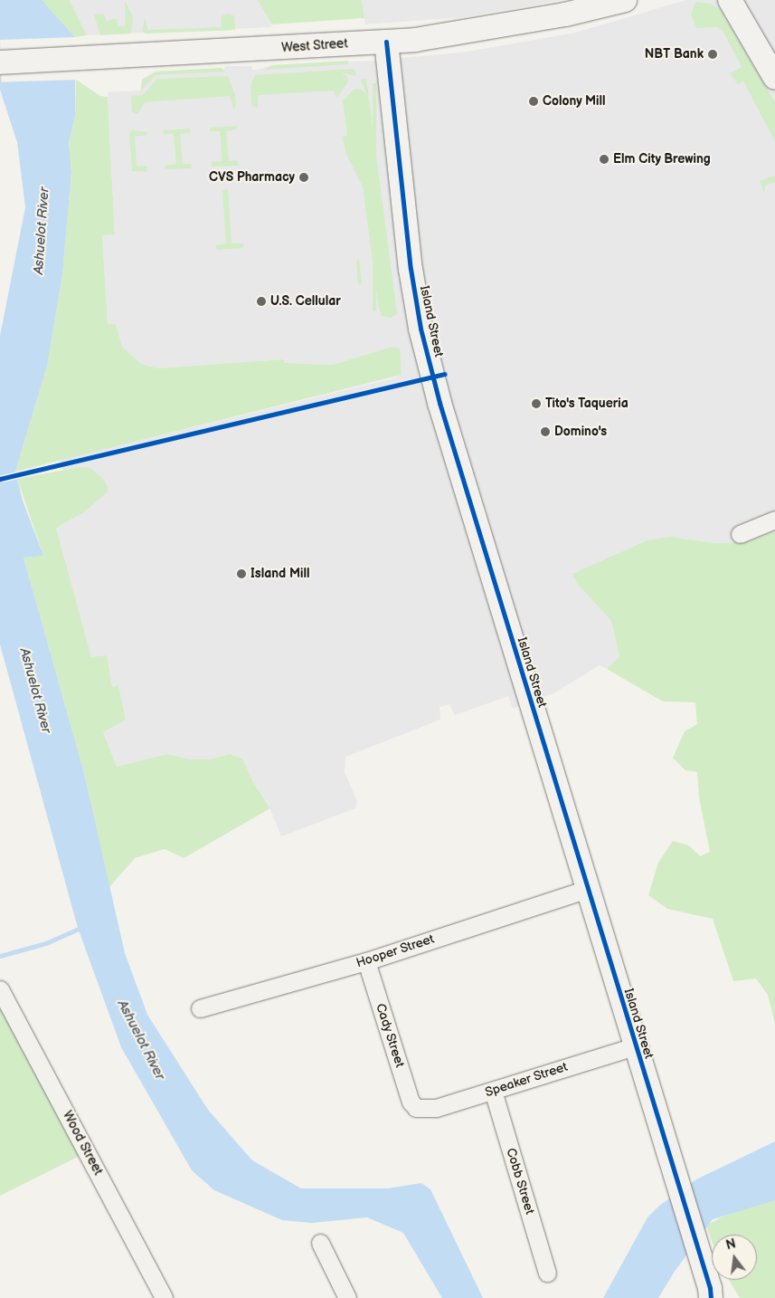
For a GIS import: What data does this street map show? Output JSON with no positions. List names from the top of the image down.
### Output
{
  "streets": {
    "street": [
      "West Street",
      "Island Street",
      "Hooper Street",
      "Cady Street",
      "Speaker Street",
      "Wood Street",
      "Cobb Street"
    ]
  },
  "crossings": [
    ["West Street", "Island Street"],
    ["Island Street", "Hooper Street"],
    ["Island Street", "Speaker Street"],
    ["Hooper Street", "Cady Street"],
    ["Cady Street", "Speaker Street"],
    ["Speaker Street", "Cobb Street"]
  ],
  "water": ["Ashuelot River"],
  "places": [
    "NBT Bank",
    "Colony Mill",
    "Elm City Brewing",
    "CVS Pharmacy",
    "U.S. Cellular",
    "Tito's Taqueria",
    "Domino's",
    "Island Mill"
  ],
  "north": "top"
}
